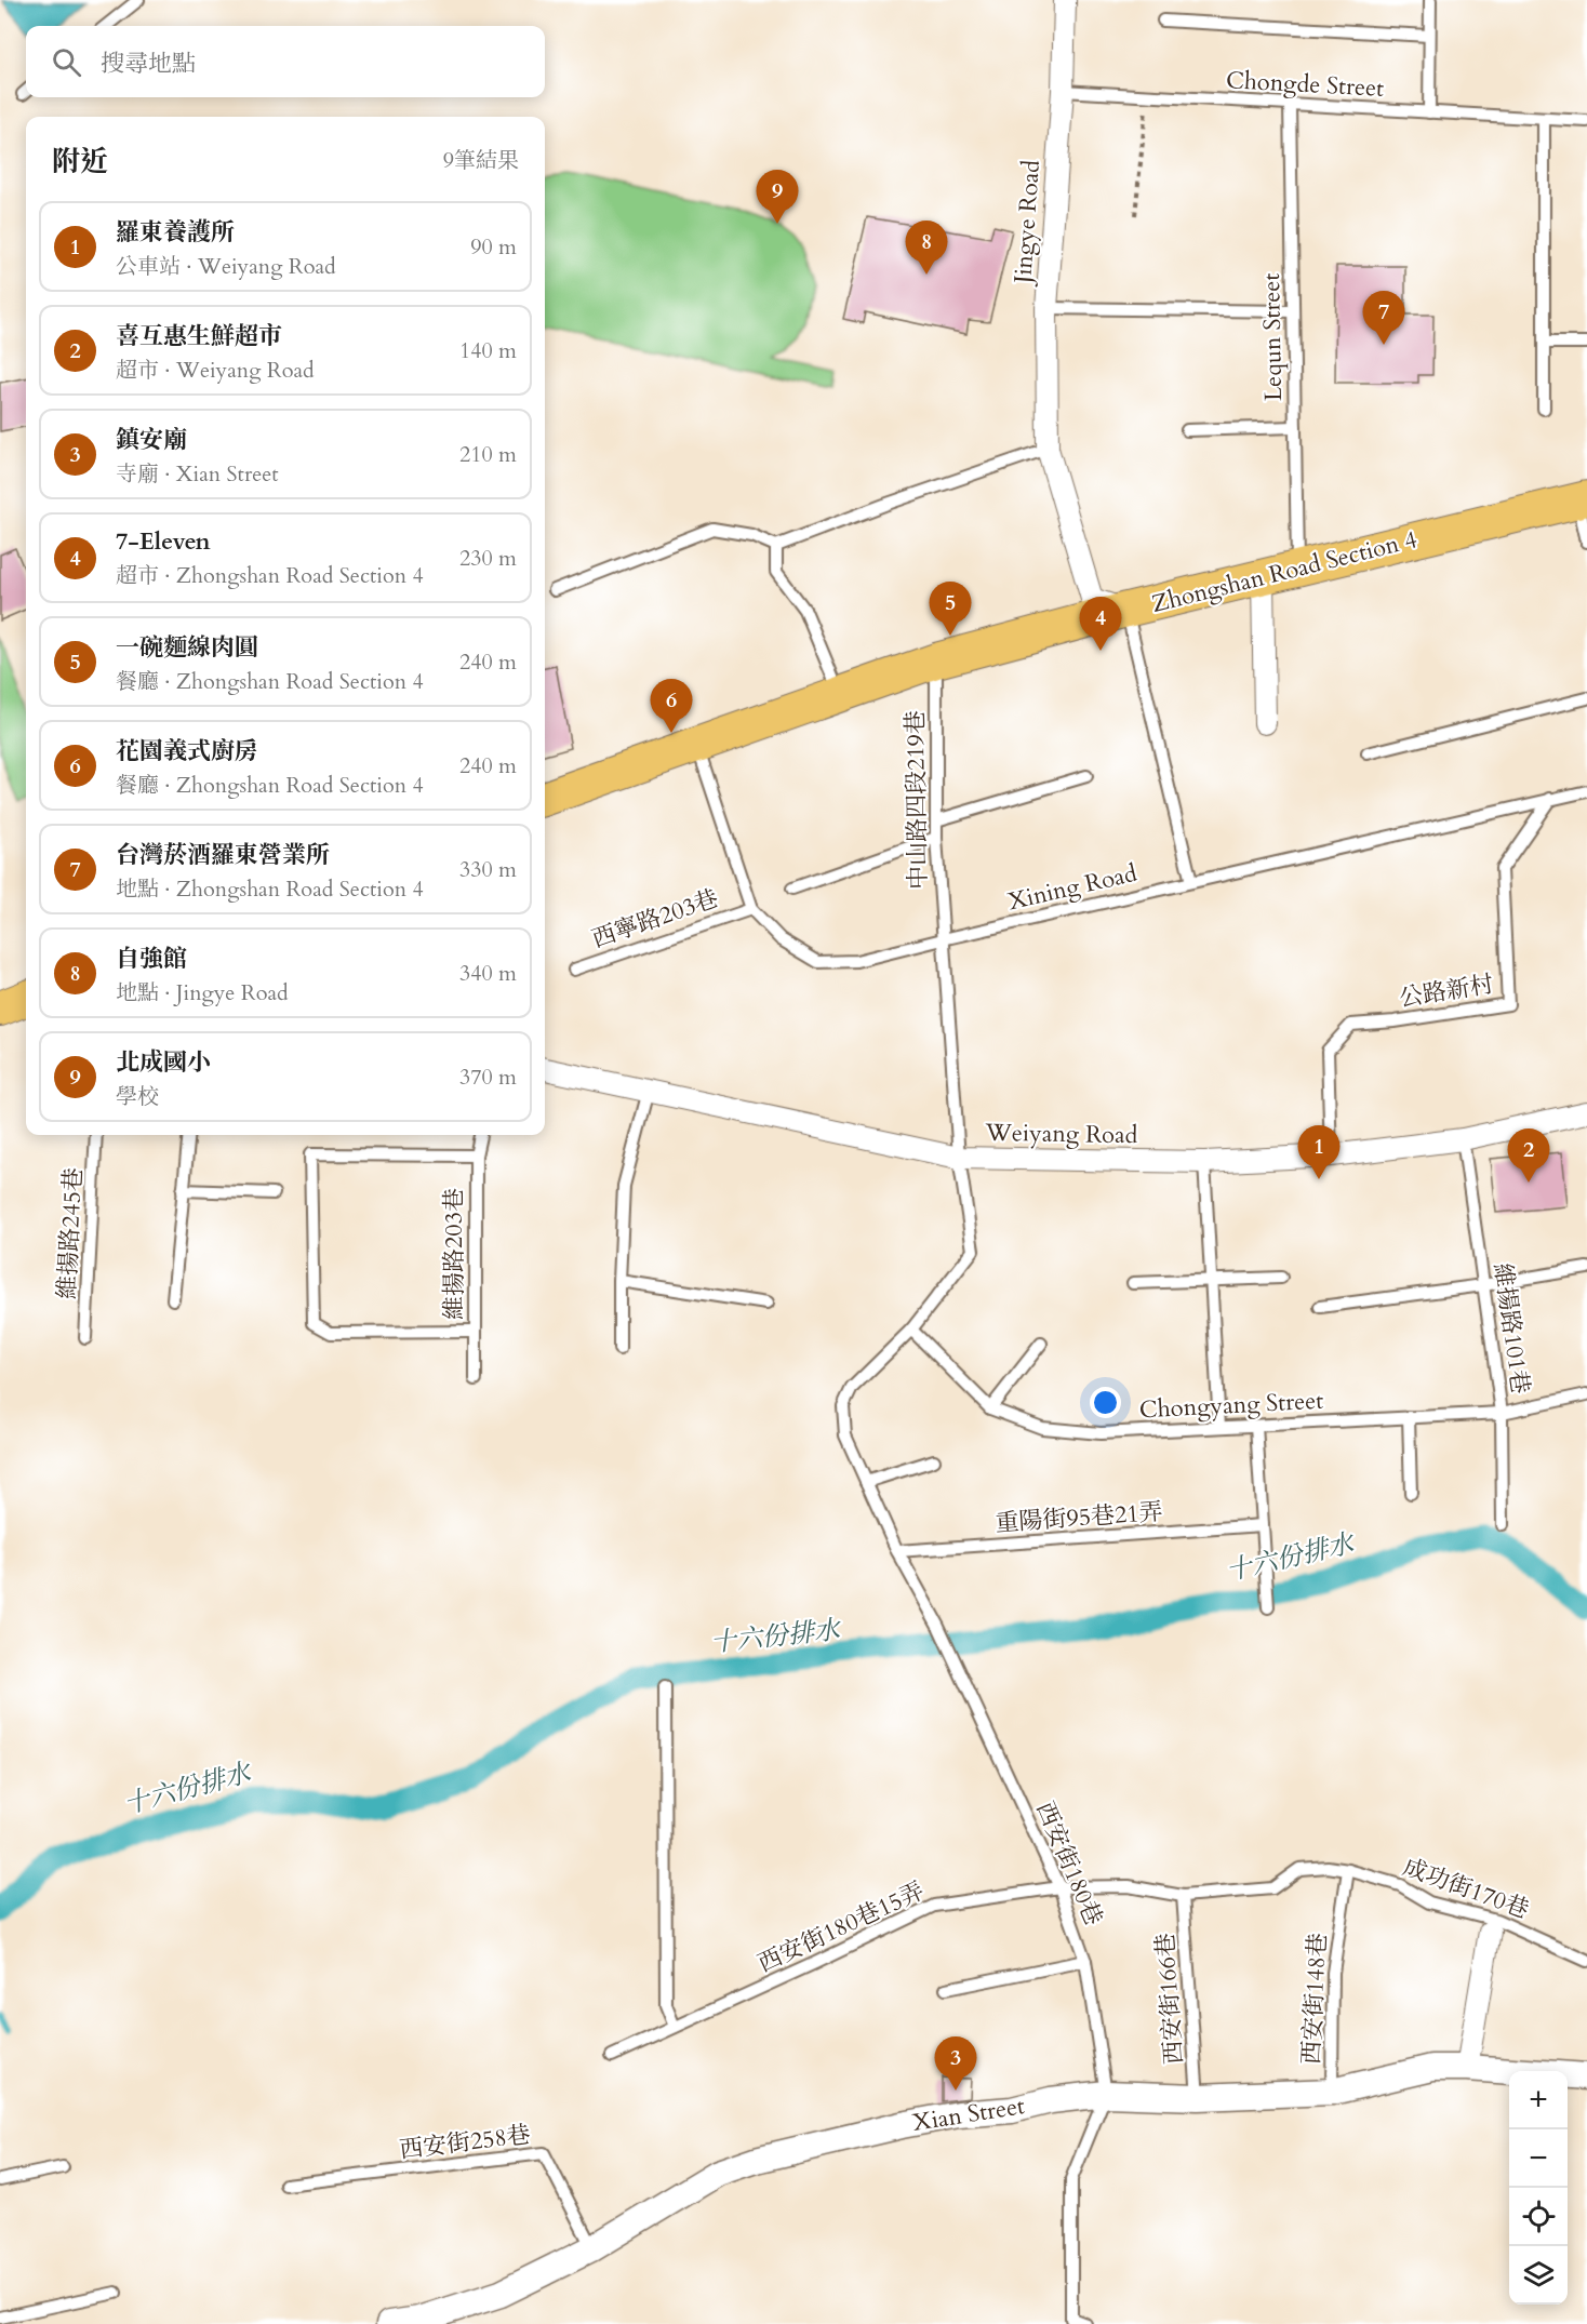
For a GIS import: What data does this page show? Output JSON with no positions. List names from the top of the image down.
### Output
{
  "streets": {
    "main road": ["Zhongshan Road Section 4"],
    "street": ["Jingye Road", "Weiyang Road", "Xian Street"],
    "lane": [
      "Chongde Street",
      "Lequn Street",
      "中山路四段219巷",
      "Xining Road",
      "西寧路203巷",
      "公路新村",
      "維揚路245巷",
      "維揚路203巷",
      "維揚路101巷",
      "Chongyang Street",
      "重陽街95巷21弄",
      "西安街180巷",
      "成功街170巷",
      "西安街180巷15弄",
      "西安街166巷",
      "西安街148巷",
      "西安街258巷"
    ]
  },
  "crossings": [
    ["Chongde Street", "Jingye Road"],
    ["Chongde Street", "Lequn Street"],
    ["Jingye Road", "Zhongshan Road Section 4"],
    ["Lequn Street", "Zhongshan Road Section 4"],
    ["Zhongshan Road Section 4", "中山路四段219巷"],
    ["Zhongshan Road Section 4", "Xining Road"],
    ["中山路四段219巷", "Xining Road"],
    ["中山路四段219巷", "Weiyang Road"],
    ["中山路四段219巷", "Chongyang Street"],
    ["中山路四段219巷", "西安街180巷"],
    ["Xining Road", "西寧路203巷"],
    ["Xining Road", "公路新村"],
    ["公路新村", "Weiyang Road"],
    ["Weiyang Road", "維揚路101巷"],
    ["維揚路101巷", "Chongyang Street"],
    ["Chongyang Street", "西安街180巷"],
    ["重陽街95巷21弄", "西安街180巷"],
    ["西安街180巷", "西安街180巷15弄"],
    ["西安街180巷", "Xian Street"],
    ["成功街170巷", "西安街180巷15弄"],
    ["成功街170巷", "西安街148巷"],
    ["西安街180巷15弄", "西安街166巷"],
    ["西安街166巷", "Xian Street"],
    ["西安街148巷", "Xian Street"],
    ["Xian Street", "西安街258巷"]
  ],
  "water": ["十六份排水"],
  "page": {
    "search": "搜尋地點",
    "heading": ["附近", "9筆結果"],
    "pins": [
      "9",
      "8",
      "7",
      "5",
      "4",
      "6",
      "1",
      "2",
      "3"
    ],
    "list": [
      {
        "mark": "1",
        "name": "羅東養護所",
        "note": "公車站 · Weiyang Road",
        "value": "90 m"
      },
      {
        "mark": "2",
        "name": "喜互惠生鮮超市",
        "note": "超市 · Weiyang Road",
        "value": "140 m"
      },
      {
        "mark": "3",
        "name": "鎮安廟",
        "note": "寺廟 · Xian Street",
        "value": "210 m"
      },
      {
        "mark": "4",
        "name": "7-Eleven",
        "note": "超市 · Zhongshan Road Section 4",
        "value": "230 m"
      },
      {
        "mark": "5",
        "name": "一碗麵線肉圓",
        "note": "餐廳 · Zhongshan Road Section 4",
        "value": "240 m"
      },
      {
        "mark": "6",
        "name": "花園義式廚房",
        "note": "餐廳 · Zhongshan Road Section 4",
        "value": "240 m"
      },
      {
        "mark": "7",
        "name": "台灣菸酒羅東營業所",
        "note": "地點 · Zhongshan Road Section 4",
        "value": "330 m"
      },
      {
        "mark": "8",
        "name": "自強館",
        "note": "地點 · Jingye Road",
        "value": "340 m"
      },
      {
        "mark": "9",
        "name": "北成國小",
        "note": "學校",
        "value": "370 m"
      }
    ],
    "map_buttons": ["+", "−"]
  }
}
